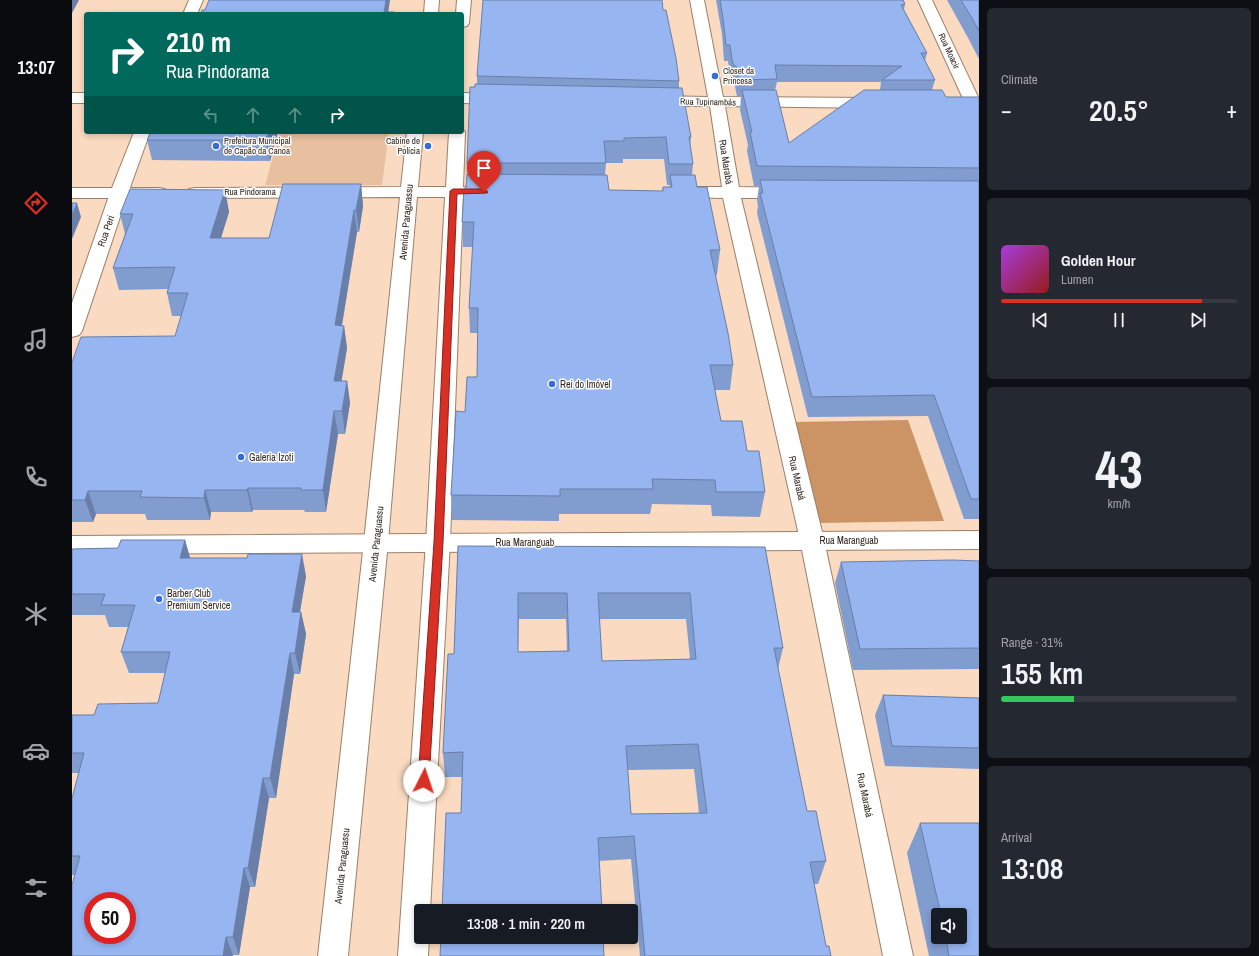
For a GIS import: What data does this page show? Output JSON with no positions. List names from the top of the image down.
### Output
{
  "streets": {
    "street": [
      "Rua Moacir",
      "Rua Tupinambás",
      "Rua Marabá",
      "Rua Pindorama",
      "Avenida Paraguassu",
      "Rua Peri",
      "Rua Maranguab"
    ]
  },
  "crossings": [
    ["Rua Tupinambás", "Rua Marabá"],
    ["Rua Marabá", "Rua Maranguab"],
    ["Rua Pindorama", "Avenida Paraguassu"],
    ["Rua Pindorama", "Rua Peri"],
    ["Avenida Paraguassu", "Rua Maranguab"]
  ],
  "places": [
    "Closet da Princesa",
    "Prefeitura Municipal de Capão da Canoa",
    "Cabine de Polícia",
    "Rei do Imóvel",
    "Galeria Izoti",
    "Barber Club Premium Service"
  ],
  "page": {
    "tabs": "13:07",
    "tile": [
      "Climate",
      ["43", "km/h"],
      ["Range · 31%", "155 km"],
      ["Arrival", "13:08"]
    ],
    "turn": ["210 m", "Rua Pindorama"],
    "heat": ["−", "20.5°", "+"],
    "song": ["Golden Hour", "Lumen"],
    "limit": "50",
    "trip": "13:08 · 1 min · 220 m"
  }
}
